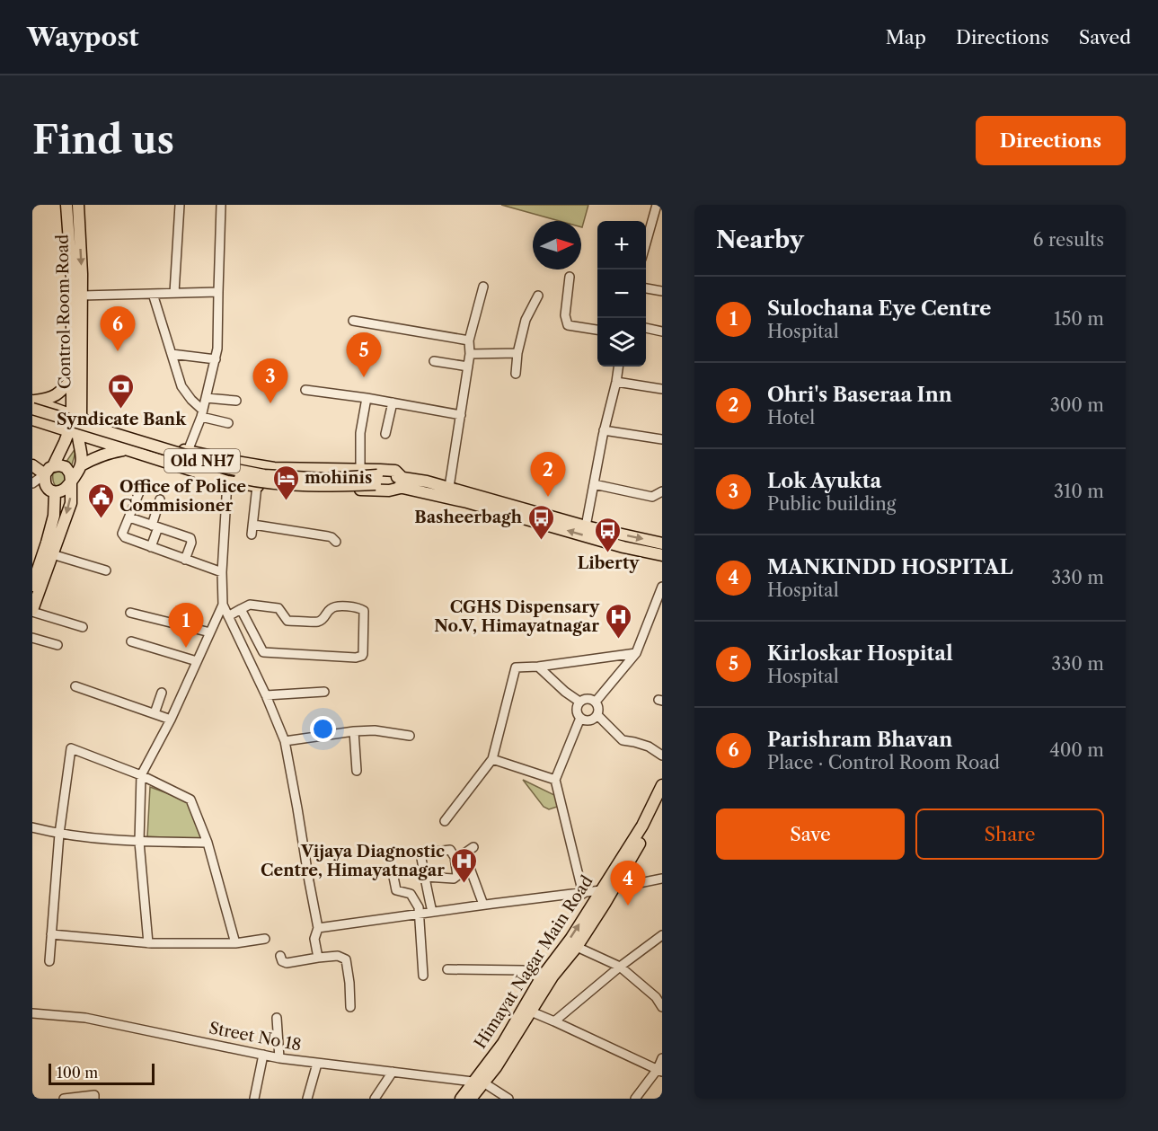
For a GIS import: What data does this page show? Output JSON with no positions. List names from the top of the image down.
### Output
{
  "streets": {
    "main road": ["Control Room Road", "Old NH7", "Himayat Nagar Main Road"],
    "street": ["Street No 18"]
  },
  "crossings": [
    ["Himayat Nagar Main Road", "Street No 18"]
  ],
  "places": {
    "bank": ["Syndicate Bank"],
    "hotel": ["mohinis"],
    "public building": ["Office of Police Commisioner"],
    "bus stop": ["Basheerbagh", "Liberty"],
    "hospital": ["CGHS Dispensary No.V, Himayatnagar", "Vijaya Diagnostic Centre, Himayatnagar"]
  },
  "scale_bar": "100 m",
  "north": "right",
  "page": {
    "header": "Waypost",
    "nav": ["Map", "Directions", "Saved"],
    "buttons": [
      "Directions",
      ["Save", "Share"]
    ],
    "title": "Find us",
    "heading": ["Nearby", "6 results"],
    "map_buttons": ["+", "−"],
    "list": [
      {
        "mark": "1",
        "name": "Sulochana Eye Centre",
        "note": "Hospital",
        "value": "150 m"
      },
      {
        "mark": "2",
        "name": "Ohri's Baseraa Inn",
        "note": "Hotel",
        "value": "300 m"
      },
      {
        "mark": "3",
        "name": "Lok Ayukta",
        "note": "Public building",
        "value": "310 m"
      },
      {
        "mark": "4",
        "name": "MANKINDD HOSPITAL",
        "note": "Hospital",
        "value": "330 m"
      },
      {
        "mark": "5",
        "name": "Kirloskar Hospital",
        "note": "Hospital",
        "value": "330 m"
      },
      {
        "mark": "6",
        "name": "Parishram Bhavan",
        "note": "Place · Control Room Road",
        "value": "400 m"
      }
    ],
    "pins": [
      "6",
      "5",
      "3",
      "2",
      "1",
      "4"
    ],
    "scale": "100 m"
  }
}
